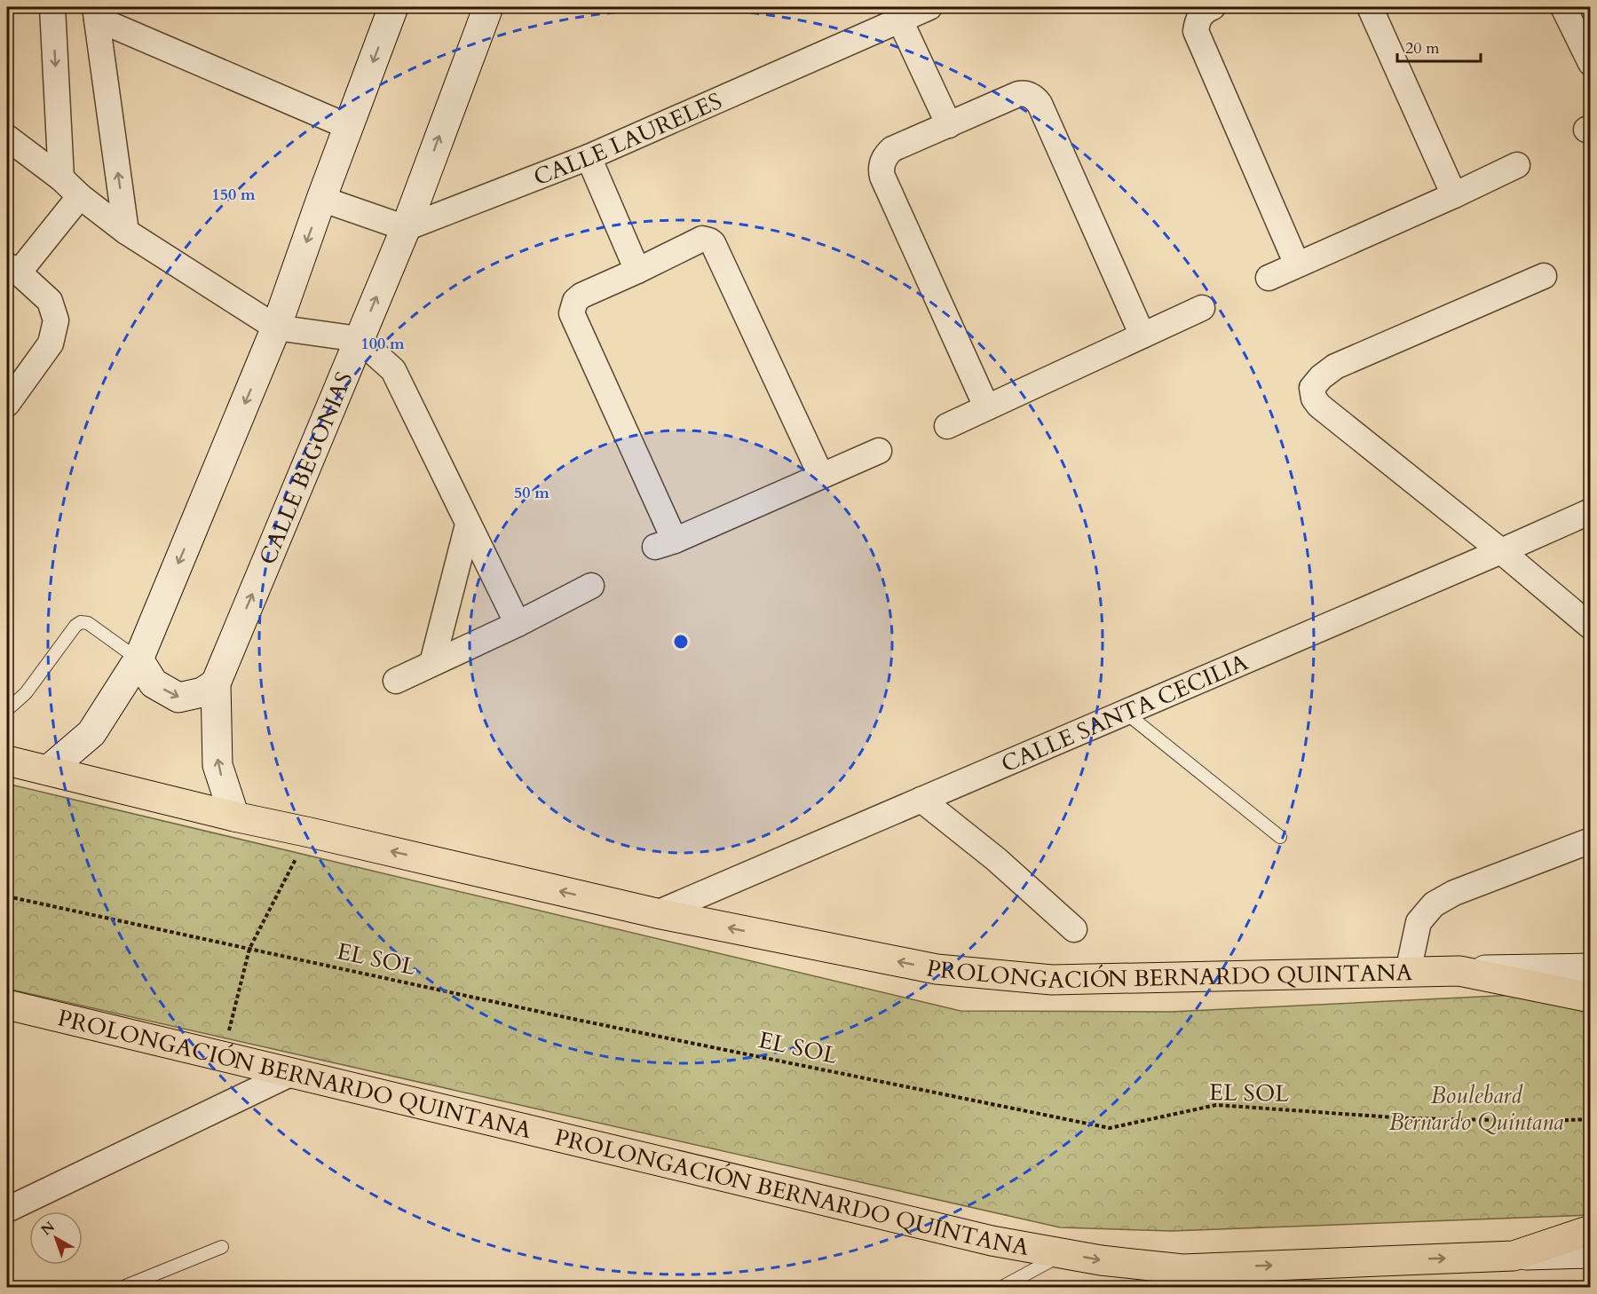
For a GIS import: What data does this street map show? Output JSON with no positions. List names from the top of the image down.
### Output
{
  "streets": {
    "main road": ["PROLONGACIÓN BERNARDO QUINTANA"],
    "street": ["CALLE LAURELES", "CALLE BEGONIAS", "CALLE SANTA CECILIA"],
    "path": ["EL SOL"]
  },
  "crossings": [
    ["CALLE LAURELES", "CALLE BEGONIAS"],
    ["CALLE BEGONIAS", "PROLONGACIÓN BERNARDO QUINTANA"],
    ["CALLE SANTA CECILIA", "PROLONGACIÓN BERNARDO QUINTANA"]
  ],
  "parks": ["Boulebard Bernardo Quintana"],
  "scale_bar": "20 m",
  "north": "top left",
  "rings": ["150 m", "100 m", "50 m"]
}
